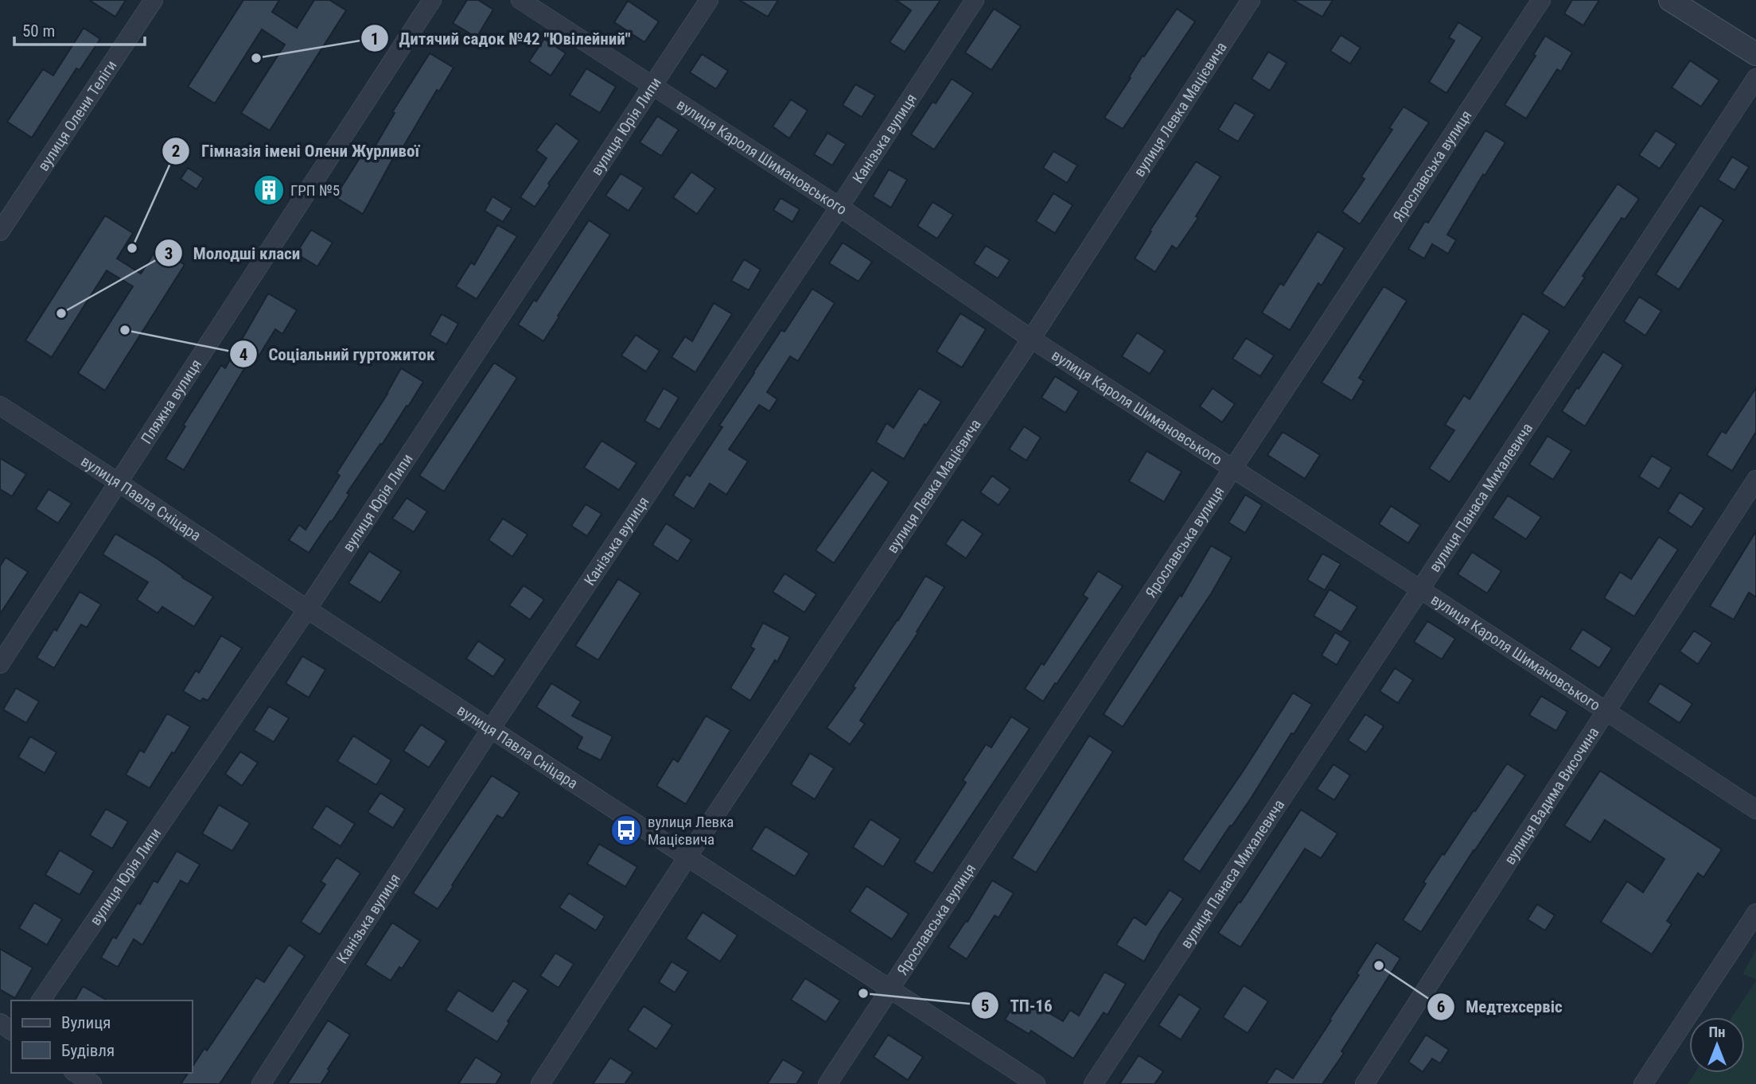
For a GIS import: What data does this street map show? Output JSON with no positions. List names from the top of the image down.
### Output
{
  "streets": {
    "street": [
      "вулиця Левка Мацієвича",
      "вулиця Олени Теліги",
      "вулиця Юрія Липи",
      "Канізька вулиця",
      "вулиця Кароля Шимановського",
      "Ярославська вулиця",
      "Пляжна вулиця",
      "вулиця Павла Сніцара",
      "вулиця Панаса Михалевича",
      "вулиця Вадима Височина"
    ]
  },
  "crossings": [
    ["вулиця Левка Мацієвича", "вулиця Кароля Шимановського"],
    ["вулиця Левка Мацієвича", "вулиця Павла Сніцара"],
    ["вулиця Юрія Липи", "вулиця Кароля Шимановського"],
    ["вулиця Юрія Липи", "вулиця Павла Сніцара"],
    ["Канізька вулиця", "вулиця Кароля Шимановського"],
    ["Канізька вулиця", "вулиця Павла Сніцара"],
    ["вулиця Кароля Шимановського", "Ярославська вулиця"],
    ["вулиця Кароля Шимановського", "вулиця Панаса Михалевича"],
    ["вулиця Кароля Шимановського", "вулиця Вадима Височина"],
    ["Ярославська вулиця", "вулиця Павла Сніцара"],
    ["Пляжна вулиця", "вулиця Павла Сніцара"]
  ],
  "places": {
    "other": [
      "Дитячий садок №42 \"Ювілейний\"",
      "Гімназія імені Олени Журливої",
      "Молодші класи",
      "Соціальний гуртожиток",
      "Медтехсервіс",
      "ТП-16"
    ],
    "building": ["ГРП №5"],
    "bus stop": ["вулиця Левка Мацієвича"]
  },
  "legend": ["Вулиця", "Будівля"],
  "scale_bar": "50 m",
  "north": "top"
}
